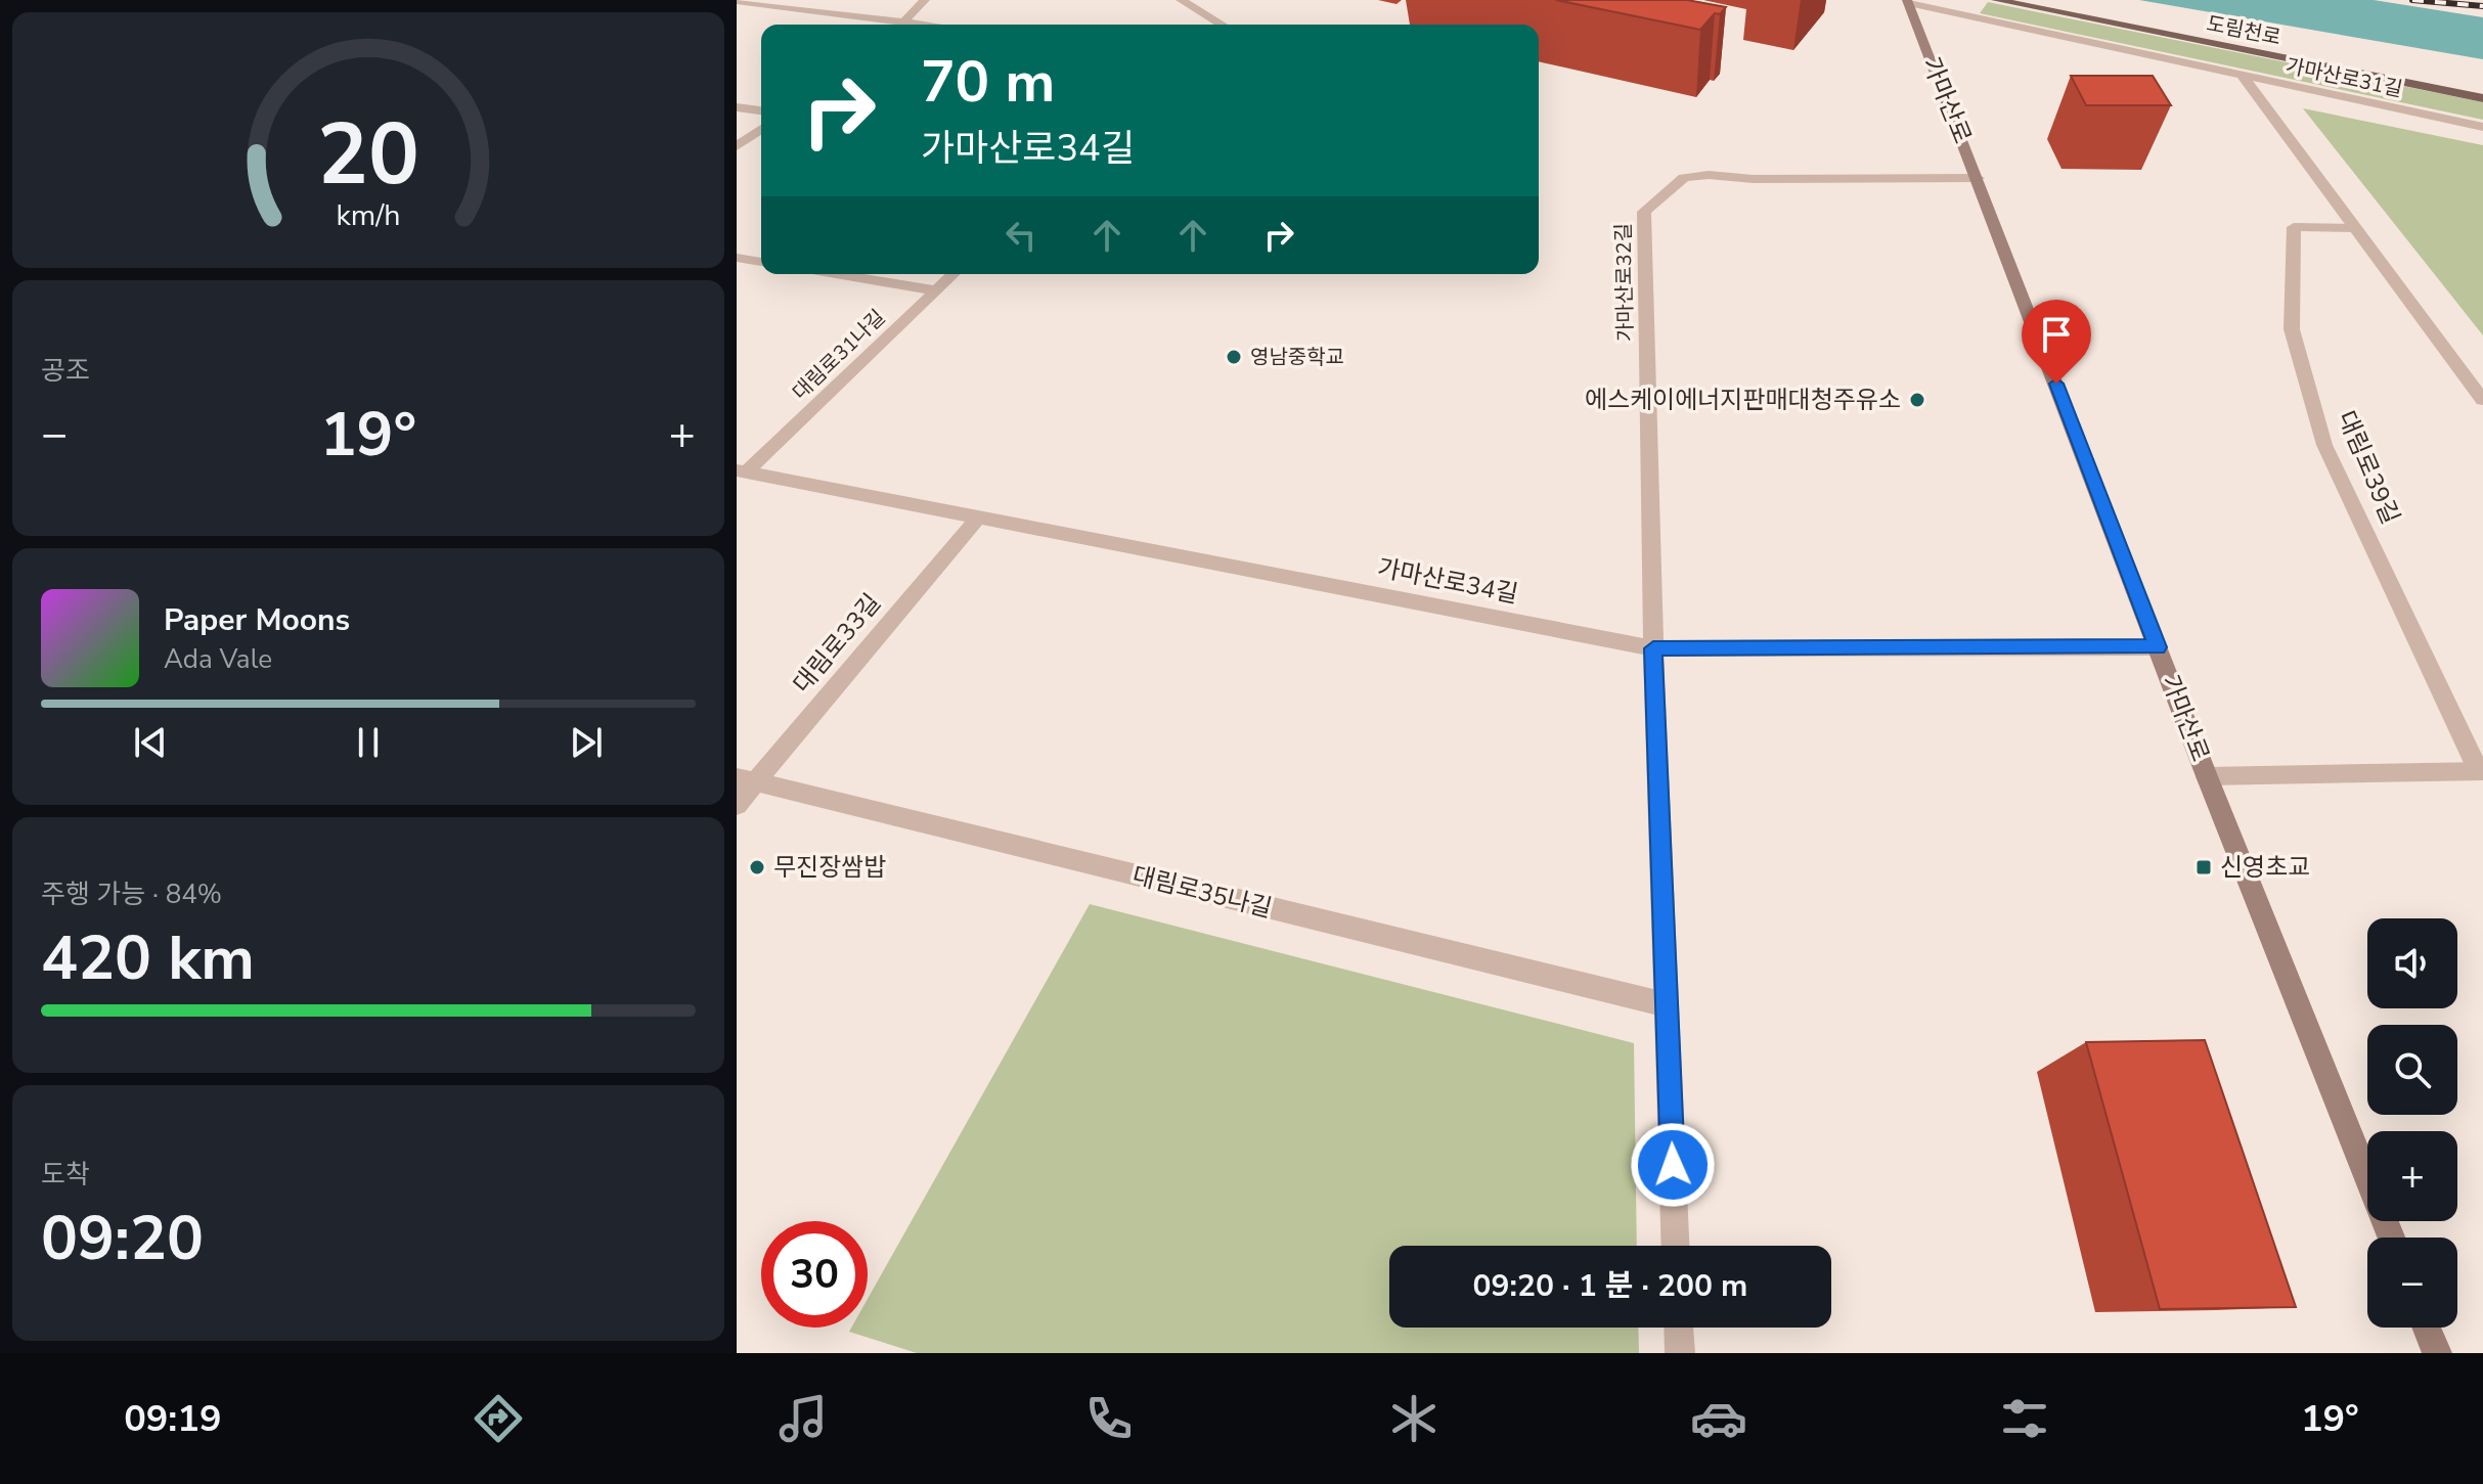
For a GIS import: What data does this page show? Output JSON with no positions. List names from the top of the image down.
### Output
{
  "streets": {
    "main road": ["도림천로", "가마산로"],
    "street": [
      "가마산로31길",
      "가마산로32길",
      "대림로31나길",
      "대림로39길",
      "가마산로34길",
      "대림로33길",
      "대림로35나길"
    ]
  },
  "crossings": [
    ["가마산로31길", "가마산로"],
    ["가마산로", "가마산로32길"],
    ["가마산로", "대림로39길"],
    ["가마산로", "가마산로34길"],
    ["가마산로32길", "가마산로34길"],
    ["대림로31나길", "가마산로34길"],
    ["가마산로34길", "대림로33길"],
    ["대림로33길", "대림로35나길"]
  ],
  "places": {
    "other": ["영남중학교", "에스케이에너지판매대청주유소", "무진장쌈밥"],
    "transit": ["신영초교"]
  },
  "page": {
    "turn": ["70 m", "가마산로34길"],
    "tile": [
      "공조",
      ["주행 가능 · 84%", "420 km"],
      ["도착", "09:20"]
    ],
    "heat": ["−", "19°", "+"],
    "song": ["Paper Moons", "Ada Vale"],
    "map_buttons": ["+", "−"],
    "limit": "30",
    "trip": "09:20 · 1 분 · 200 m",
    "tabs": ["09:19", "19°"],
    "gauge": ["20", "km/h"]
  }
}
